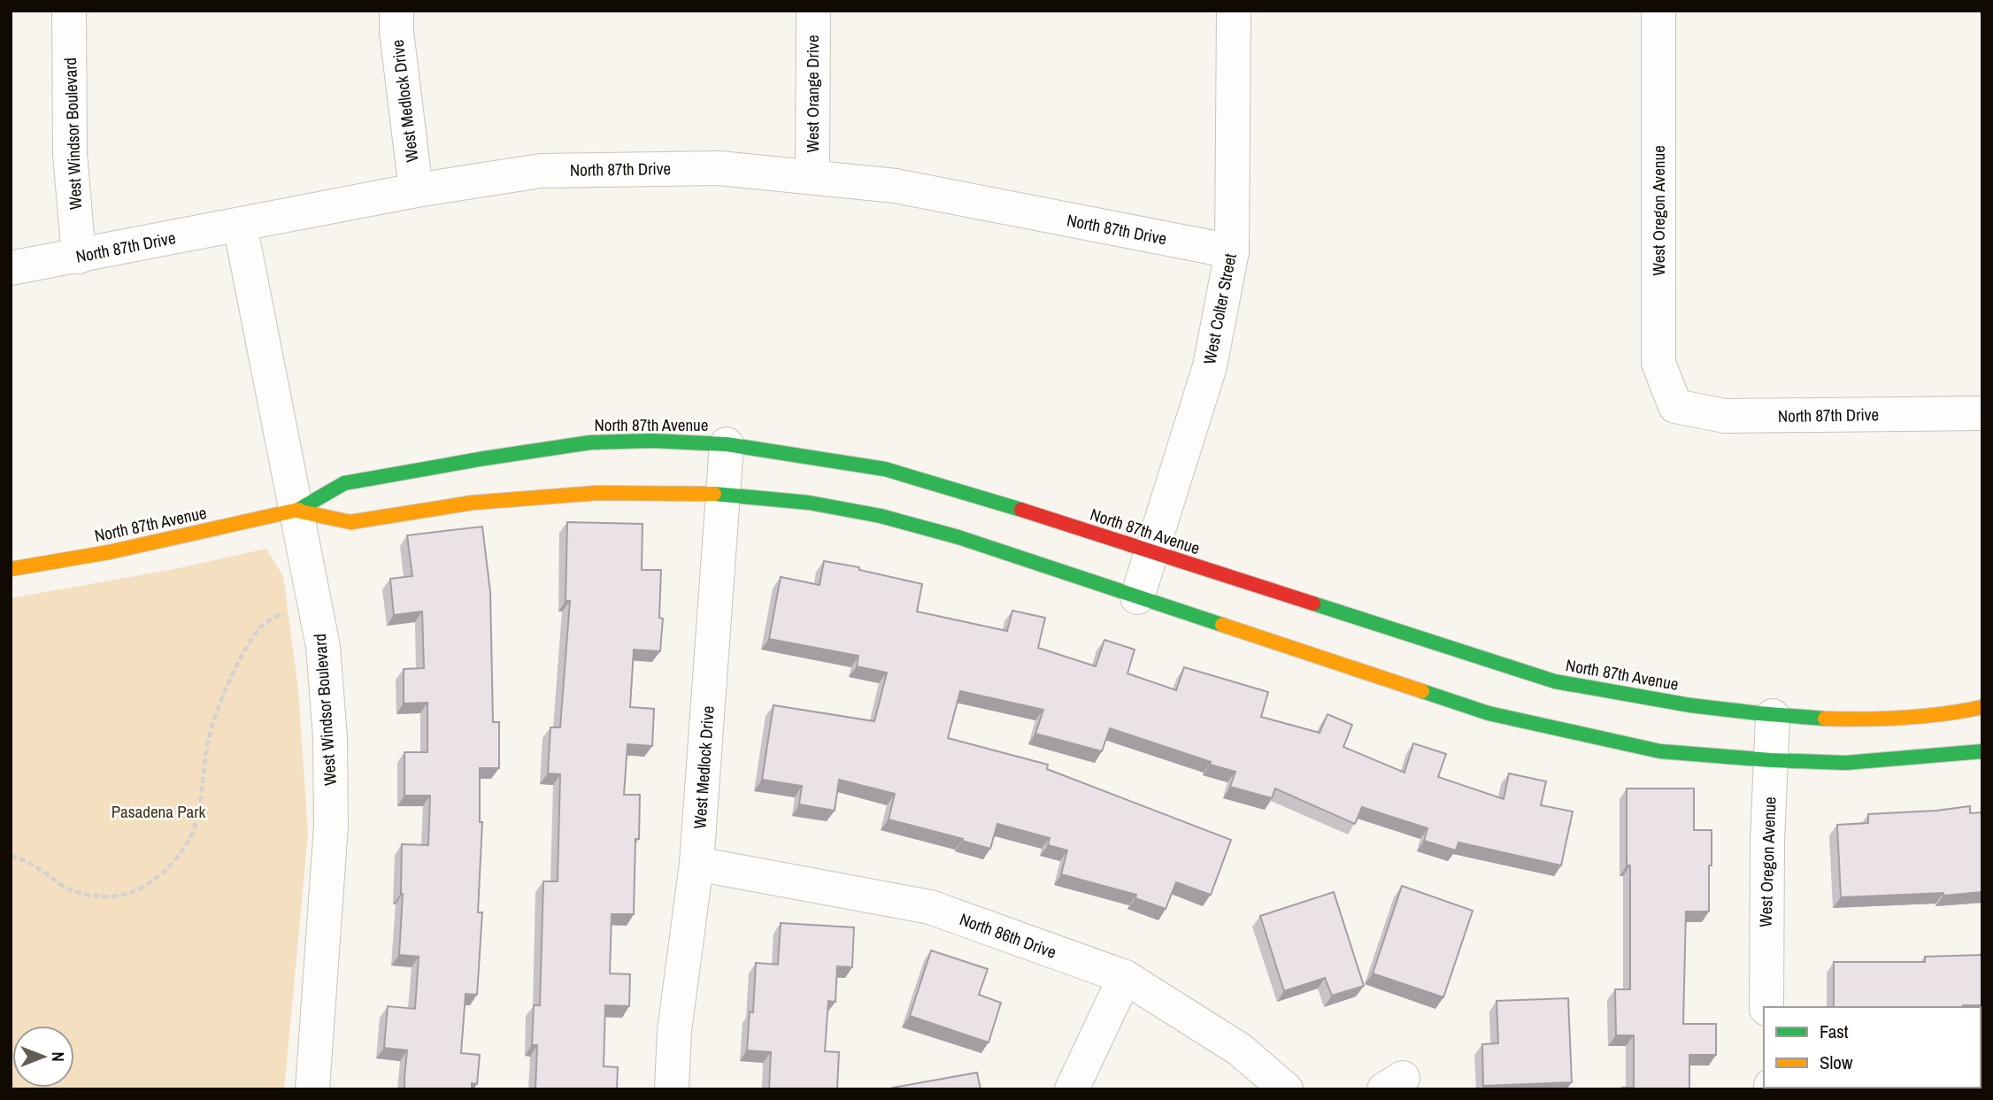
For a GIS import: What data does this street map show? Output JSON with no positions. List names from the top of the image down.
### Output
{
  "streets": {
    "street": [
      "West Orange Drive",
      "West Medlock Drive",
      "West Windsor Boulevard",
      "North 87th Drive",
      "West Oregon Avenue",
      "West Colter Street",
      "North 87th Avenue",
      "North 86th Drive"
    ]
  },
  "crossings": [
    ["West Orange Drive", "North 87th Drive"],
    ["West Medlock Drive", "North 87th Drive"],
    ["West Medlock Drive", "North 87th Avenue"],
    ["West Medlock Drive", "North 86th Drive"],
    ["West Windsor Boulevard", "North 87th Drive"],
    ["West Windsor Boulevard", "North 87th Avenue"],
    ["North 87th Drive", "West Oregon Avenue"],
    ["North 87th Drive", "West Colter Street"],
    ["West Oregon Avenue", "North 87th Avenue"],
    ["West Colter Street", "North 87th Avenue"]
  ],
  "parks": ["Pasadena Park"],
  "legend": ["Fast", "Slow"],
  "north": "right"
}
